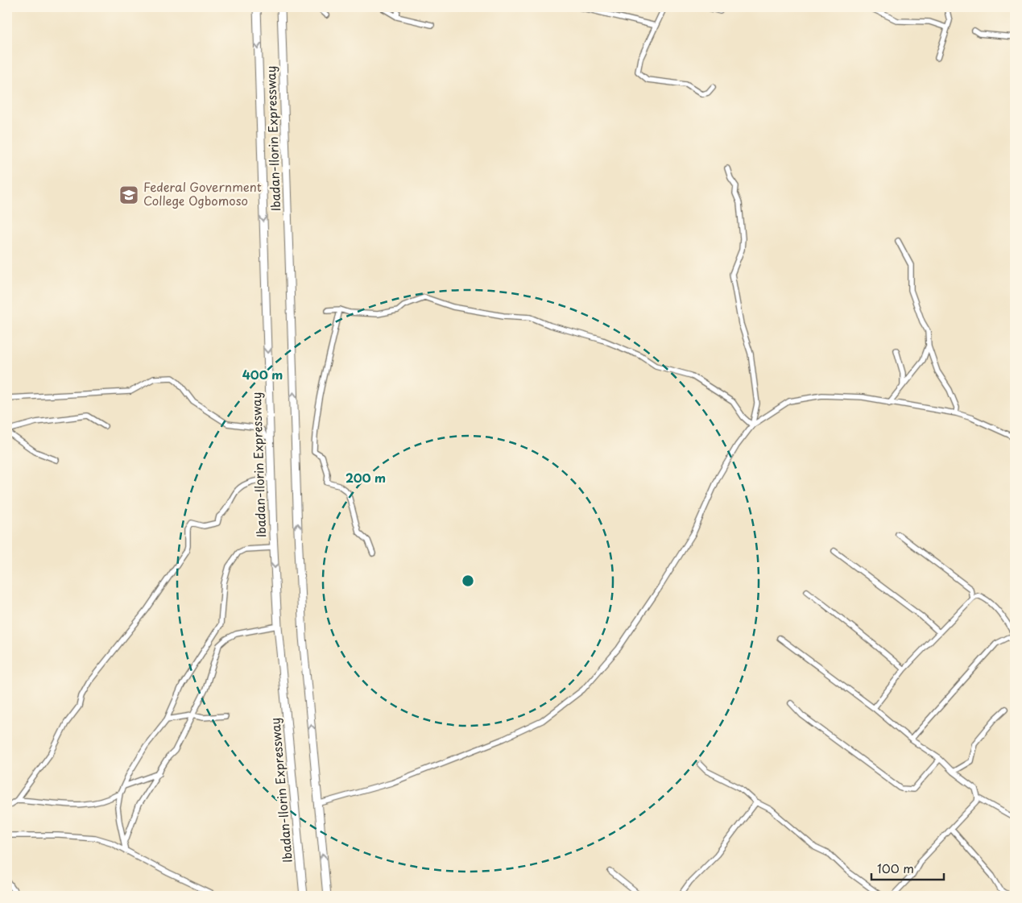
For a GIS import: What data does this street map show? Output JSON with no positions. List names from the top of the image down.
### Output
{
  "streets": {
    "highway": ["Ibadan-Ilorin Expressway"]
  },
  "places": {
    "school or university": ["Federal Government College Ogbomoso"]
  },
  "scale_bar": "100 m",
  "rings": ["400 m", "200 m"]
}
